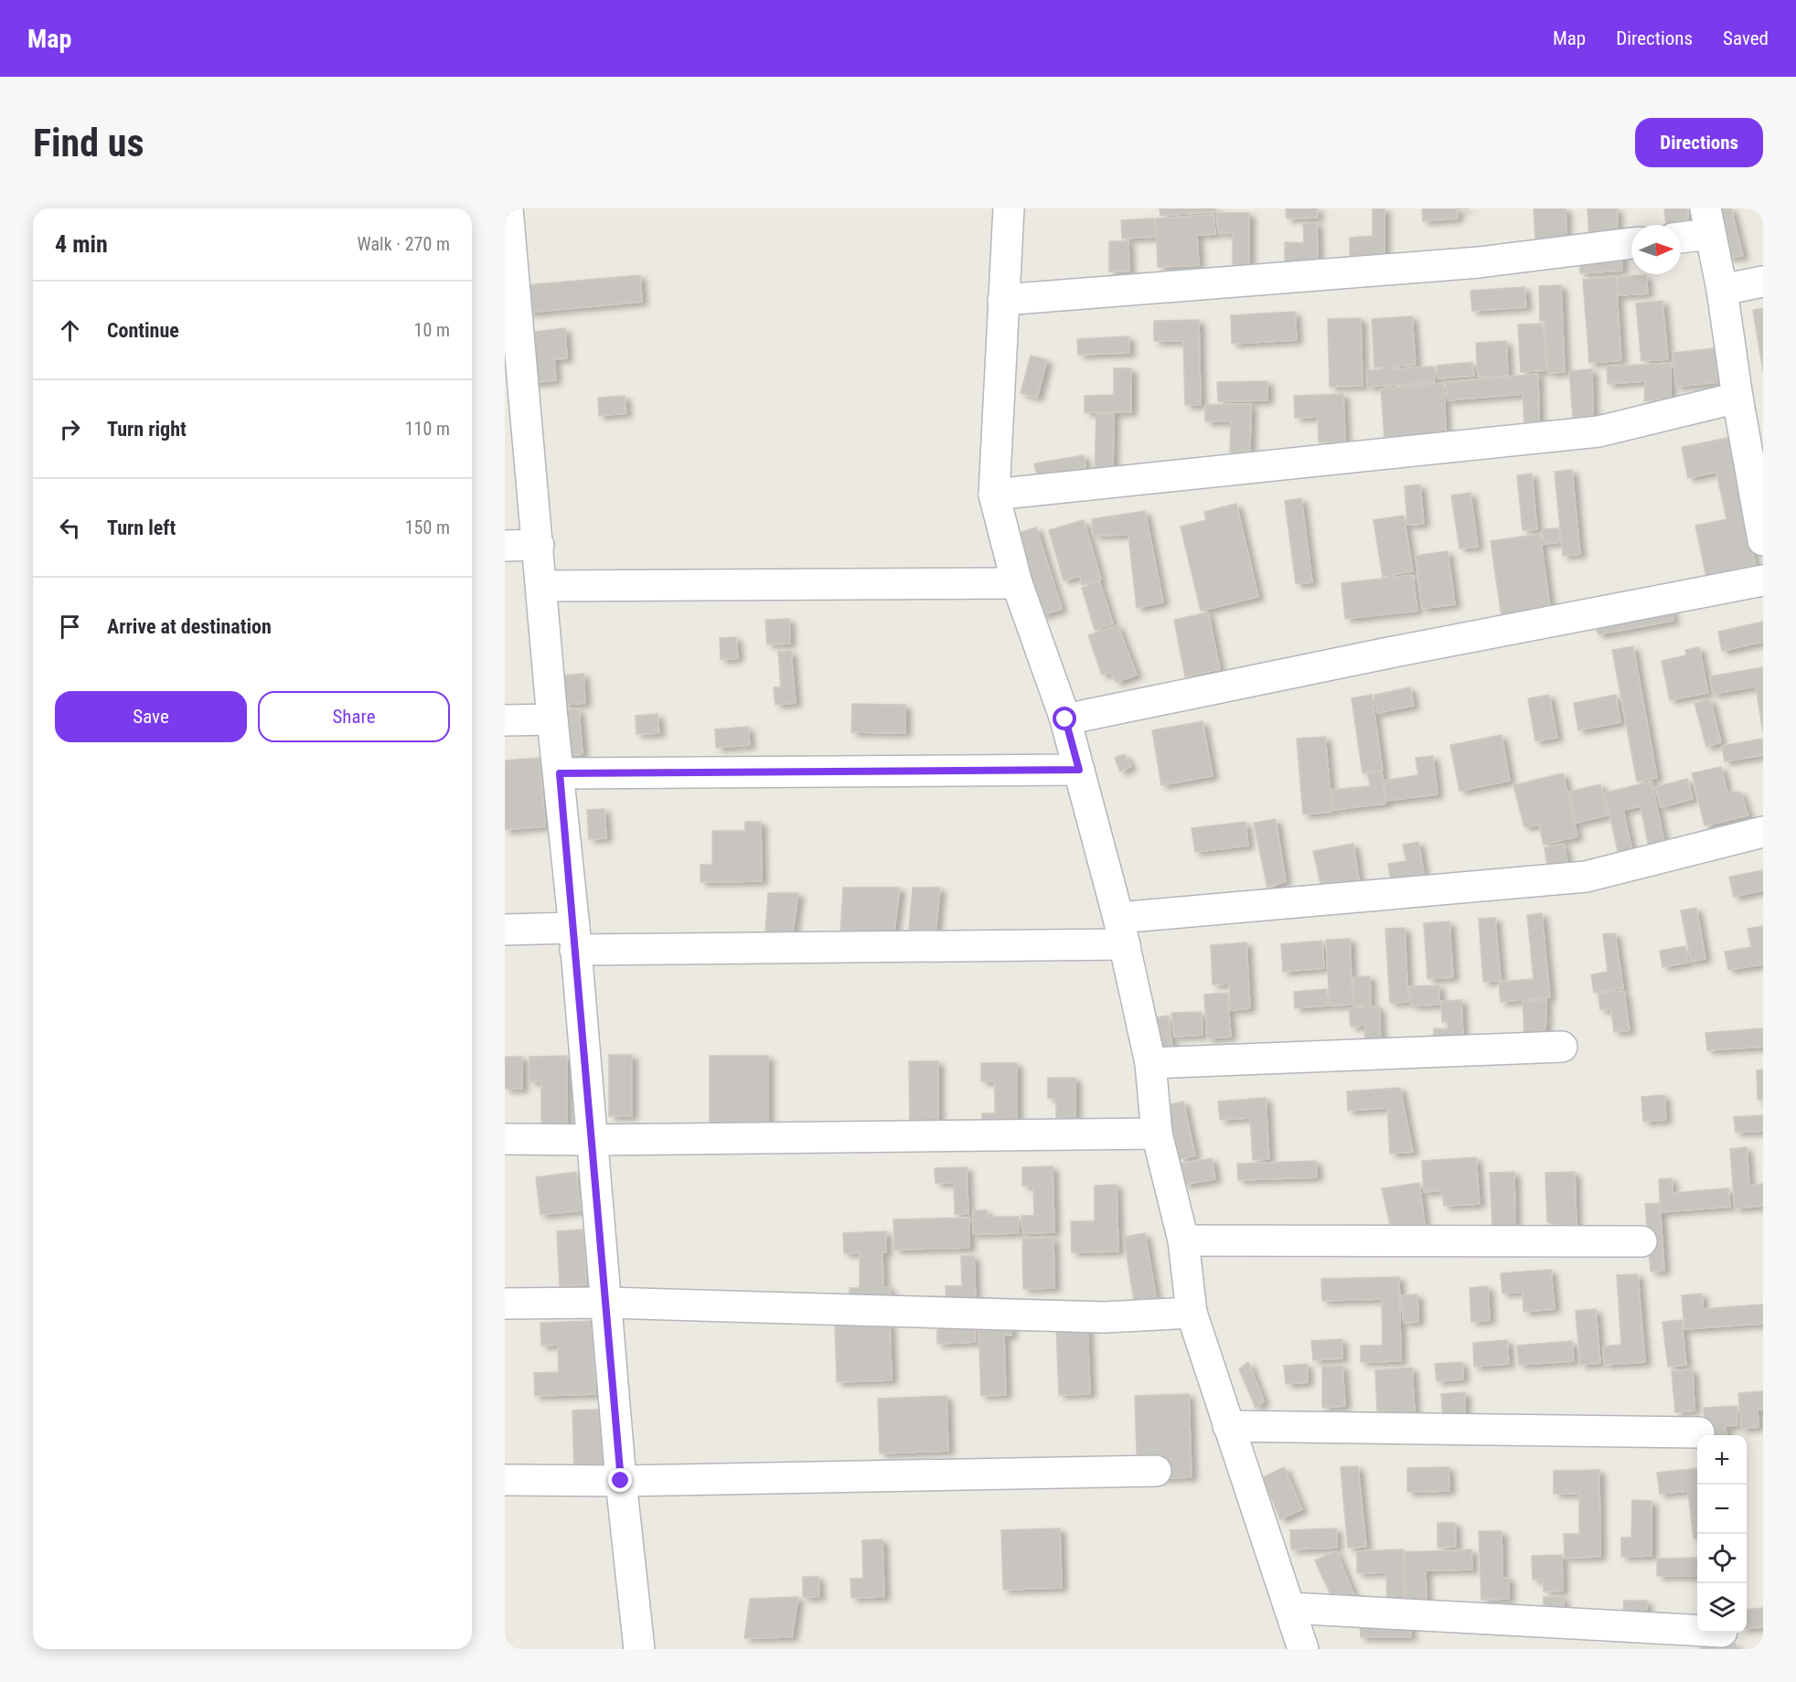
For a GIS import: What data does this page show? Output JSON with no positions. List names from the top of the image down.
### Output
{
  "north": "right",
  "page": {
    "header": "Map",
    "nav": ["Map", "Directions", "Saved"],
    "buttons": [
      "Directions",
      ["Save", "Share"]
    ],
    "title": "Find us",
    "heading": ["4 min", "Walk · 270 m"],
    "list": [
      ["Continue", "10 m"],
      ["Turn right", "110 m"],
      ["Turn left", "150 m"],
      "Arrive at destination"
    ],
    "map_buttons": ["+", "−"]
  }
}
